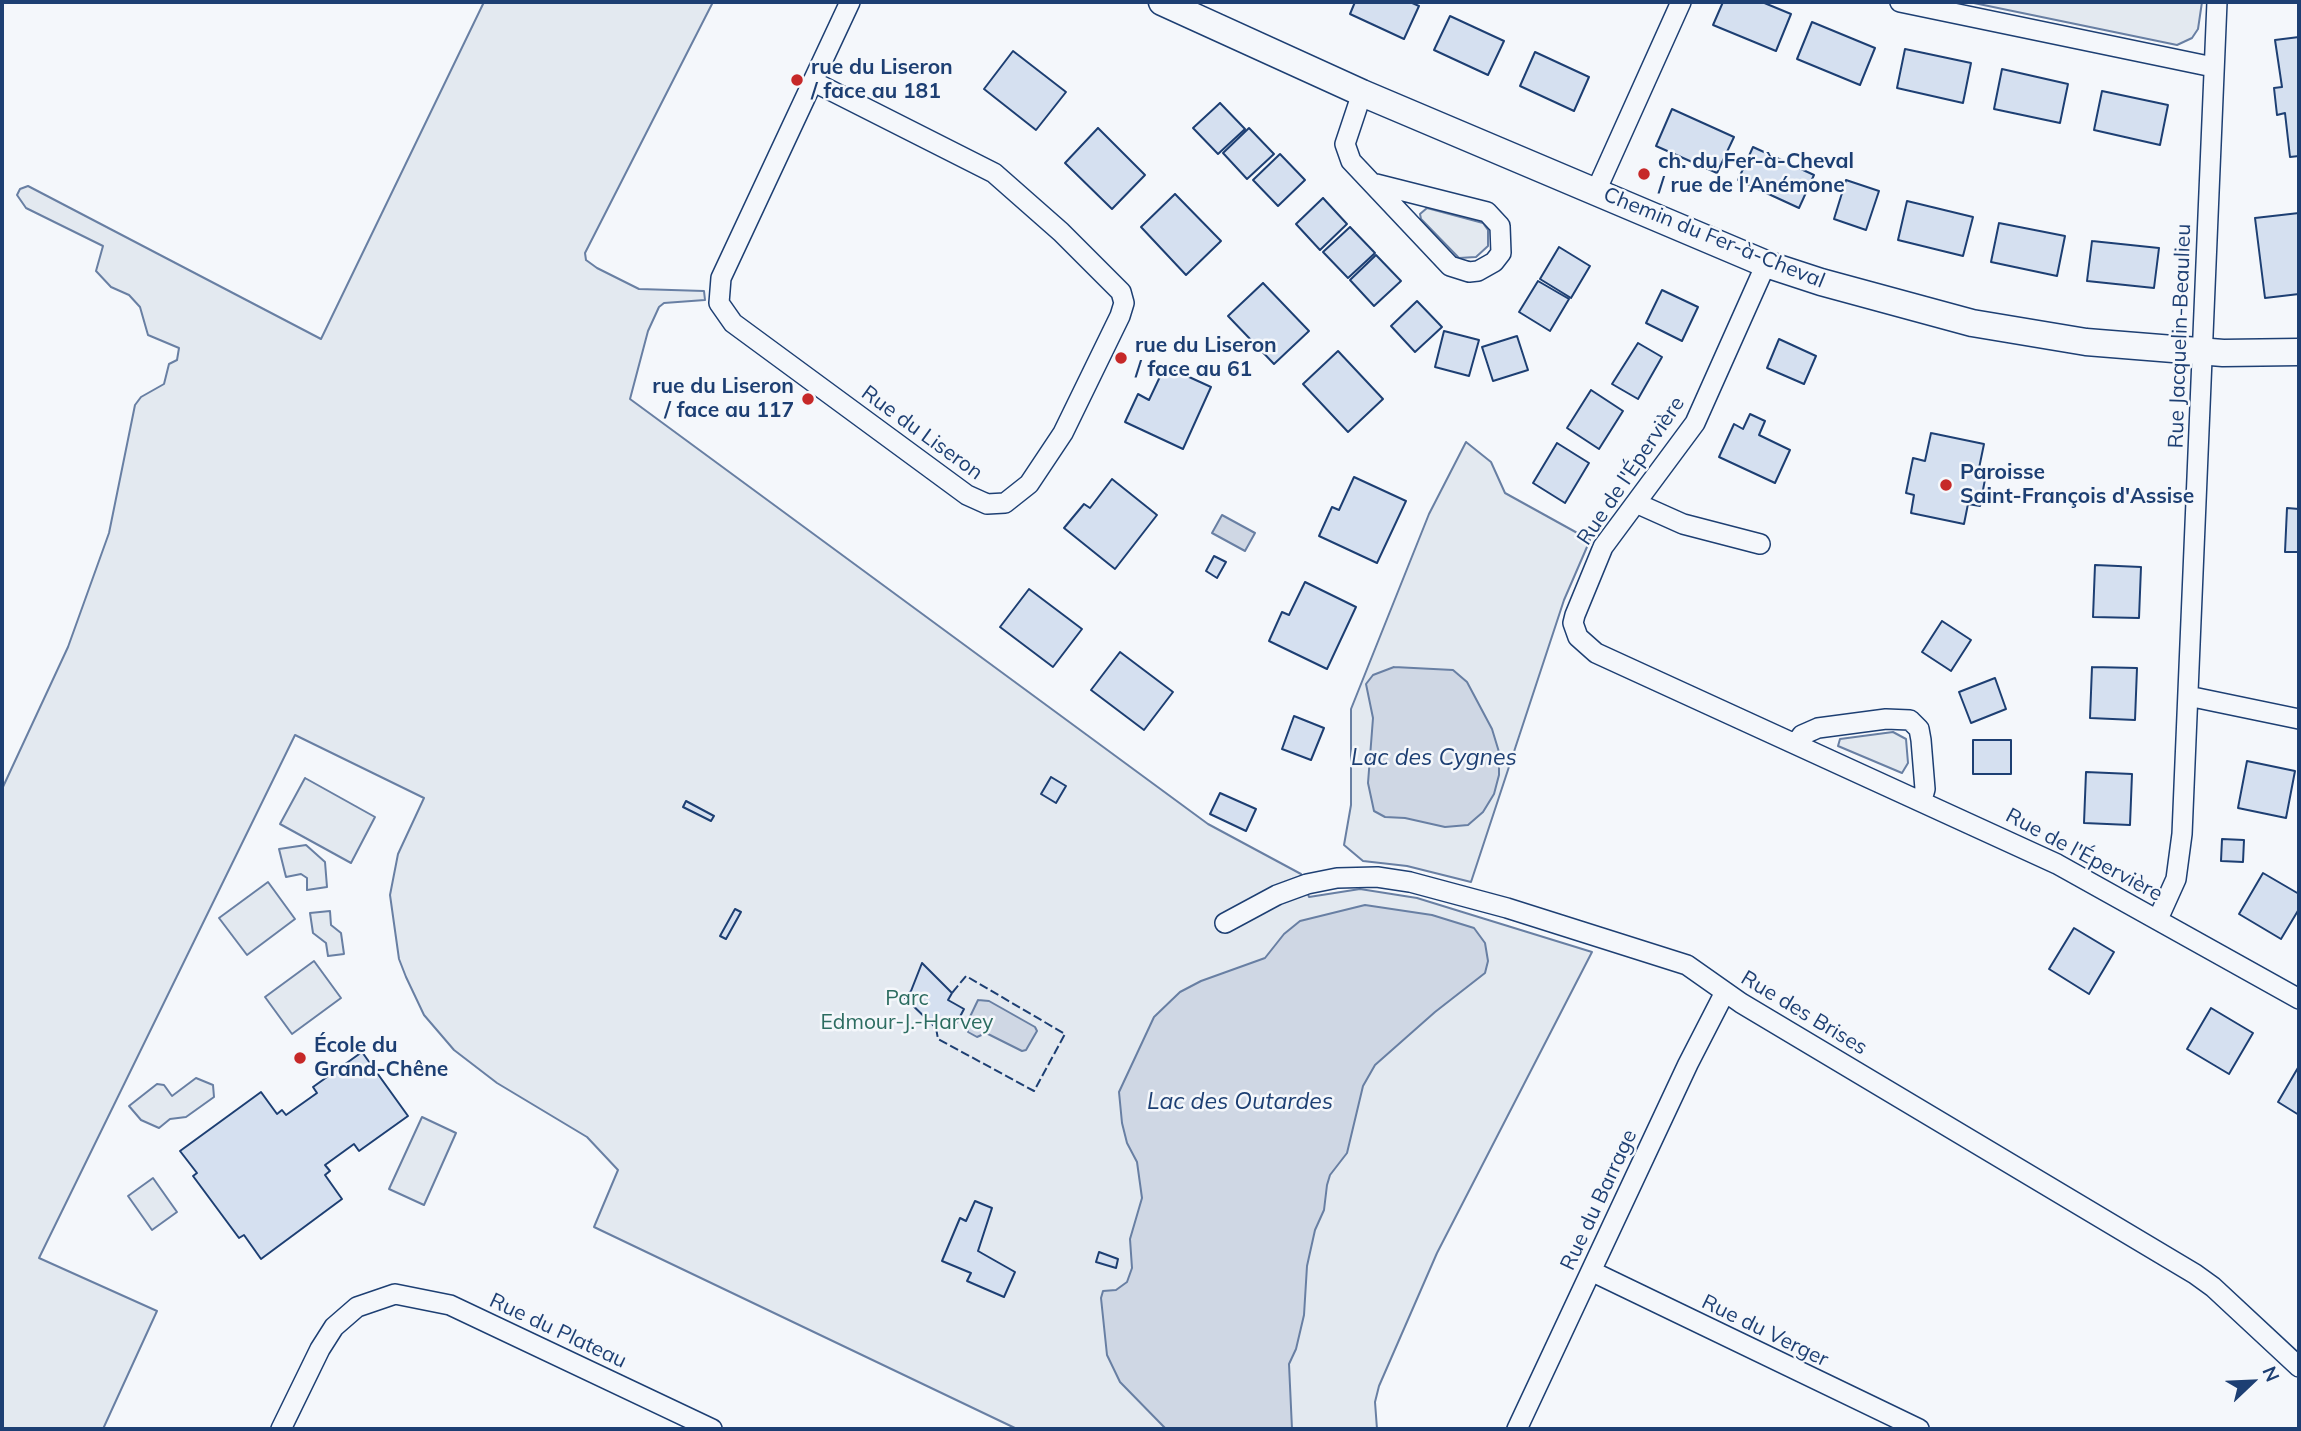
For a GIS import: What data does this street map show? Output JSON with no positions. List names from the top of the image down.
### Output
{
  "streets": {
    "street": [
      "Chemin du Fer-à-Cheval",
      "Rue Jacquelin-Beaulieu",
      "Rue du Liseron",
      "Rue de l'Épervière",
      "Rue des Brises",
      "Rue du Barrage",
      "Rue du Plateau",
      "Rue du Verger"
    ]
  },
  "crossings": [
    ["Chemin du Fer-à-Cheval", "Rue Jacquelin-Beaulieu"],
    ["Chemin du Fer-à-Cheval", "Rue de l'Épervière"],
    ["Rue Jacquelin-Beaulieu", "Rue de l'Épervière"],
    ["Rue des Brises", "Rue du Barrage"],
    ["Rue du Barrage", "Rue du Verger"]
  ],
  "water": ["Lac des Cygnes", "Lac des Outardes"],
  "parks": ["Parc Edmour-J.-Harvey"],
  "places": [
    "rue du Liseron / face au 181",
    "ch. du Fer-à-Cheval / rue de l'Anémone",
    "rue du Liseron / face au 61",
    "rue du Liseron / face au 117",
    "Paroisse Saint-François d'Assise",
    "École du Grand-Chêne"
  ],
  "north": "top right"
}
